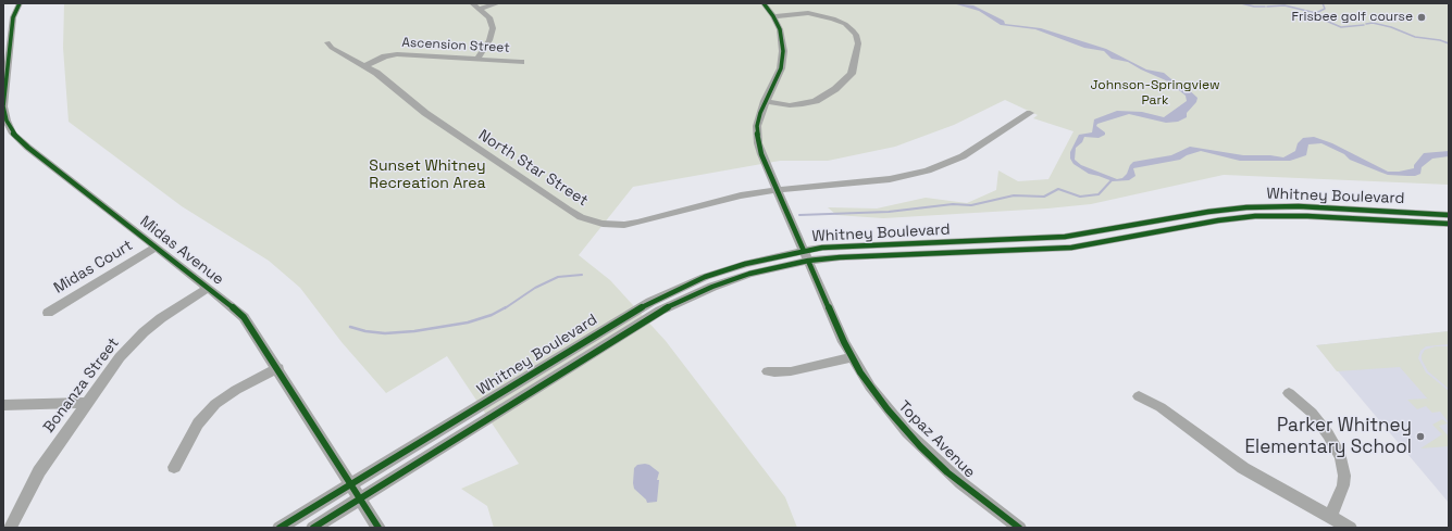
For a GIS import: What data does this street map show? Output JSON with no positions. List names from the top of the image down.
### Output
{
  "streets": {
    "street": [
      "Ascension Street",
      "North Star Street",
      "Whitney Boulevard",
      "Midas Avenue",
      "Midas Court",
      "Bonanza Street",
      "Topaz Avenue"
    ]
  },
  "crossings": [
    ["Ascension Street", "North Star Street"],
    ["North Star Street", "Topaz Avenue"],
    ["Whitney Boulevard", "Midas Avenue"],
    ["Whitney Boulevard", "Topaz Avenue"],
    ["Midas Avenue", "Midas Court"],
    ["Midas Avenue", "Bonanza Street"]
  ],
  "parks": ["Johnson-Springview Park", "Sunset Whitney Recreation Area"],
  "places": ["Frisbee golf course", "Parker Whitney Elementary School"]
}
